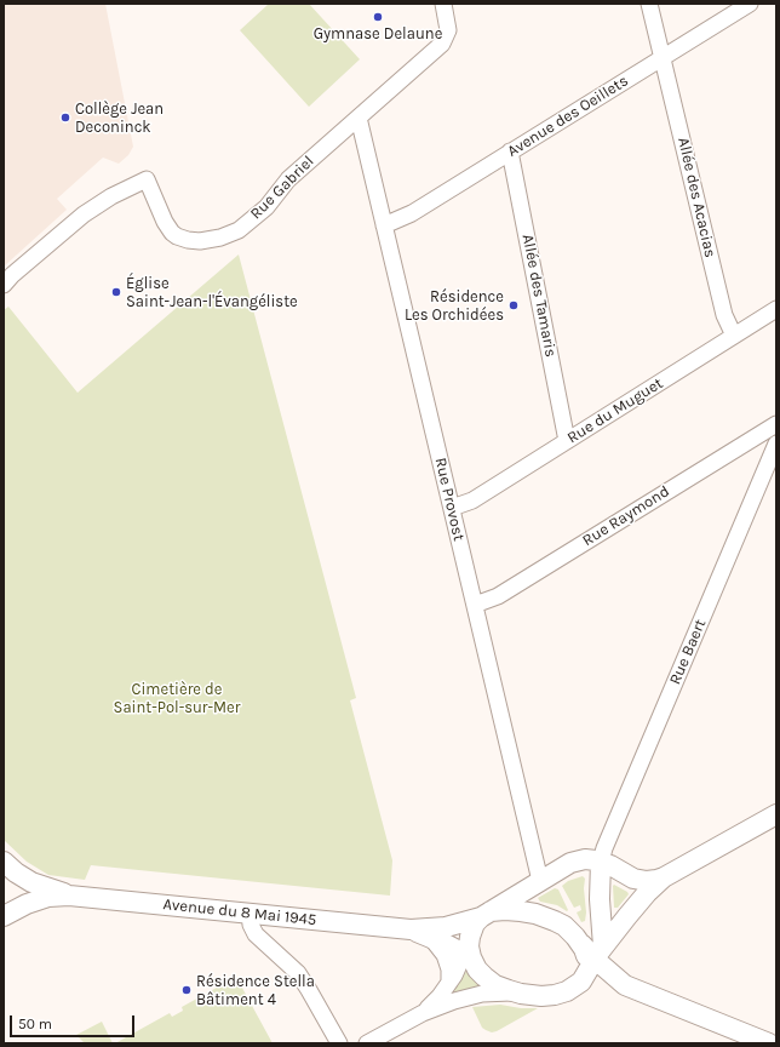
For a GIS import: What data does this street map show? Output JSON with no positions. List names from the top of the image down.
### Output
{
  "streets": {
    "street": [
      "Avenue des Oeillets",
      "Rue Gabriel",
      "Allée des Acacias",
      "Allée des Tamaris",
      "Rue du Muguet",
      "Rue Provost",
      "Rue Raymond",
      "Rue Baert",
      "Avenue du 8 Mai 1945"
    ]
  },
  "crossings": [
    ["Avenue des Oeillets", "Allée des Acacias"],
    ["Avenue des Oeillets", "Allée des Tamaris"],
    ["Avenue des Oeillets", "Rue Provost"],
    ["Rue Gabriel", "Rue Provost"],
    ["Allée des Acacias", "Rue du Muguet"],
    ["Allée des Tamaris", "Rue du Muguet"],
    ["Rue du Muguet", "Rue Provost"],
    ["Rue Provost", "Rue Raymond"]
  ],
  "parks": ["Cimetière de Saint-Pol-sur-Mer"],
  "places": [
    "Gymnase Delaune",
    "Collège Jean Deconinck",
    "Église Saint-Jean-l'Évangéliste",
    "Résidence Les Orchidées",
    "Résidence Stella Bâtiment 4"
  ],
  "scale_bar": "50 m"
}
